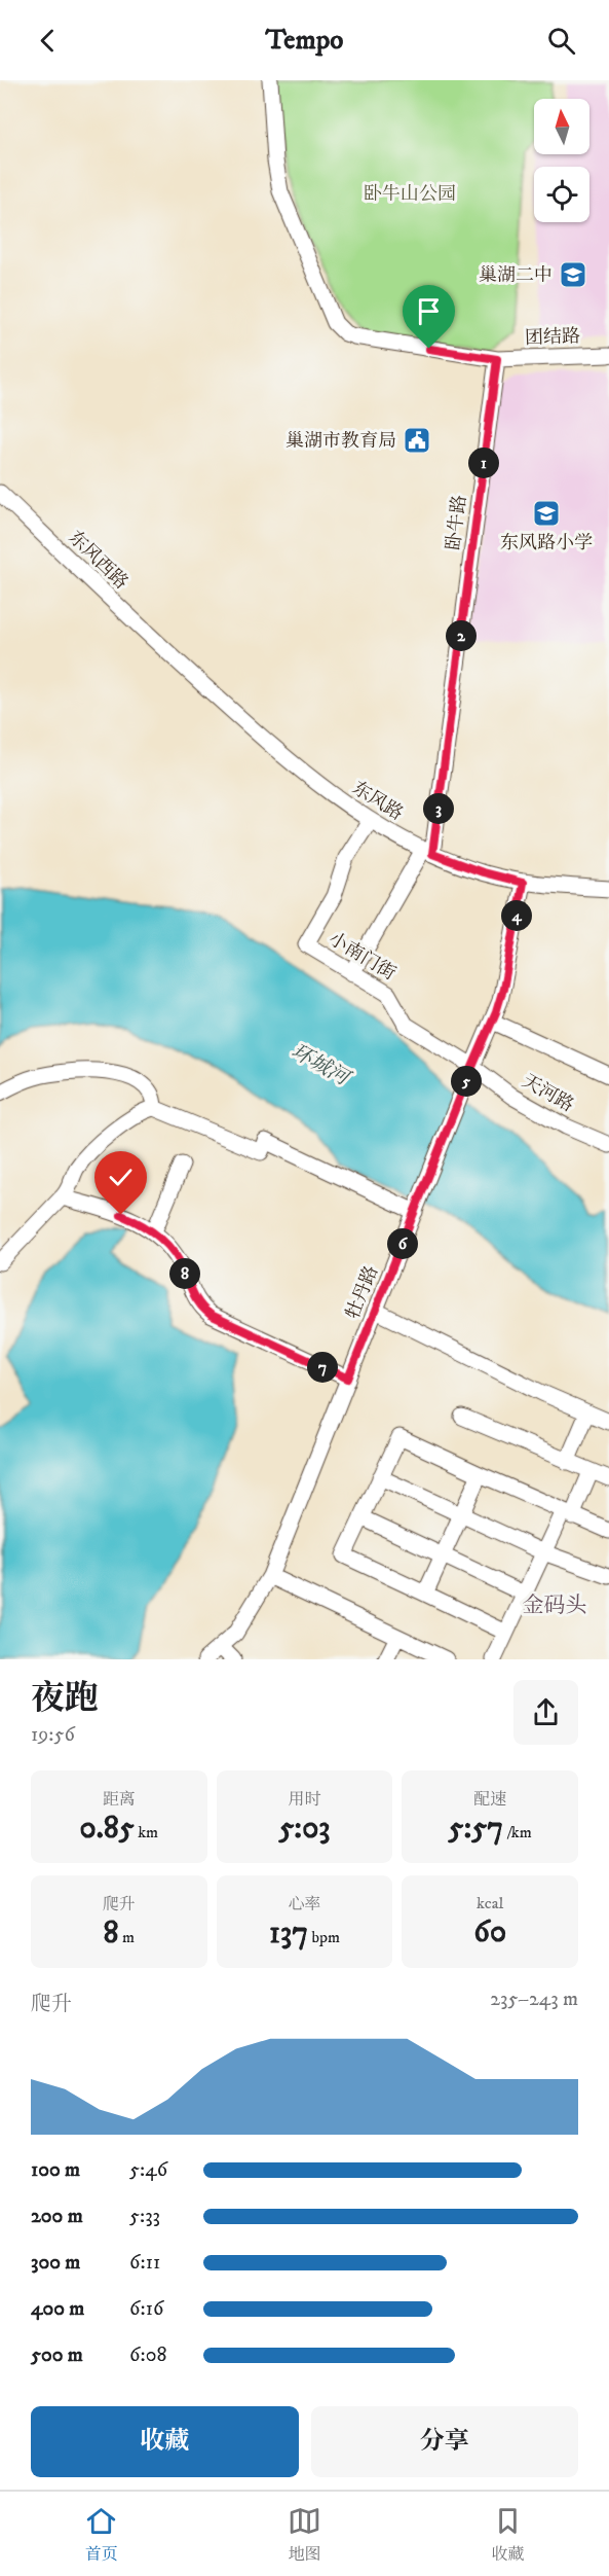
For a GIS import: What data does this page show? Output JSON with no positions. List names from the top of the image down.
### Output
{
  "streets": {
    "street": [
      "团结路",
      "卧牛路",
      "东风西路",
      "东风路",
      "小南门街",
      "天河路",
      "牡丹路"
    ]
  },
  "crossings": [
    ["团结路", "卧牛路"],
    ["卧牛路", "东风路"],
    ["东风西路", "东风路"],
    ["东风路", "小南门街"],
    ["东风路", "牡丹路"],
    ["小南门街", "天河路"],
    ["小南门街", "牡丹路"],
    ["天河路", "牡丹路"]
  ],
  "districts": ["金码头"],
  "water": ["环城河"],
  "parks": ["卧牛山公园"],
  "places": {
    "school or university": ["巢湖二中", "东风路小学"],
    "public building": ["巢湖市教育局"]
  },
  "north": "top",
  "page": {
    "header": "Tempo",
    "pins": [
      "1",
      "2",
      "3",
      "4",
      "5",
      "6",
      "8",
      "7"
    ],
    "heading": ["夜跑", "19:56"],
    "stats": [
      ["距离", "0.85 km"],
      ["用时", "5:03"],
      ["配速", "5:57 /km"],
      ["爬升", "8 m"],
      ["心率", "137 bpm"],
      ["kcal", "60"]
    ],
    "chart": ["爬升", "235–243 m"],
    "list": [
      {
        "name": "100 m",
        "note": "5:46"
      },
      {
        "name": "200 m",
        "note": "5:33"
      },
      {
        "name": "300 m",
        "note": "6:11"
      },
      {
        "name": "400 m",
        "note": "6:16"
      },
      {
        "name": "500 m",
        "note": "6:08"
      }
    ],
    "buttons": ["收藏", "分享"],
    "tabs": ["首页", "地图", "收藏"]
  }
}
